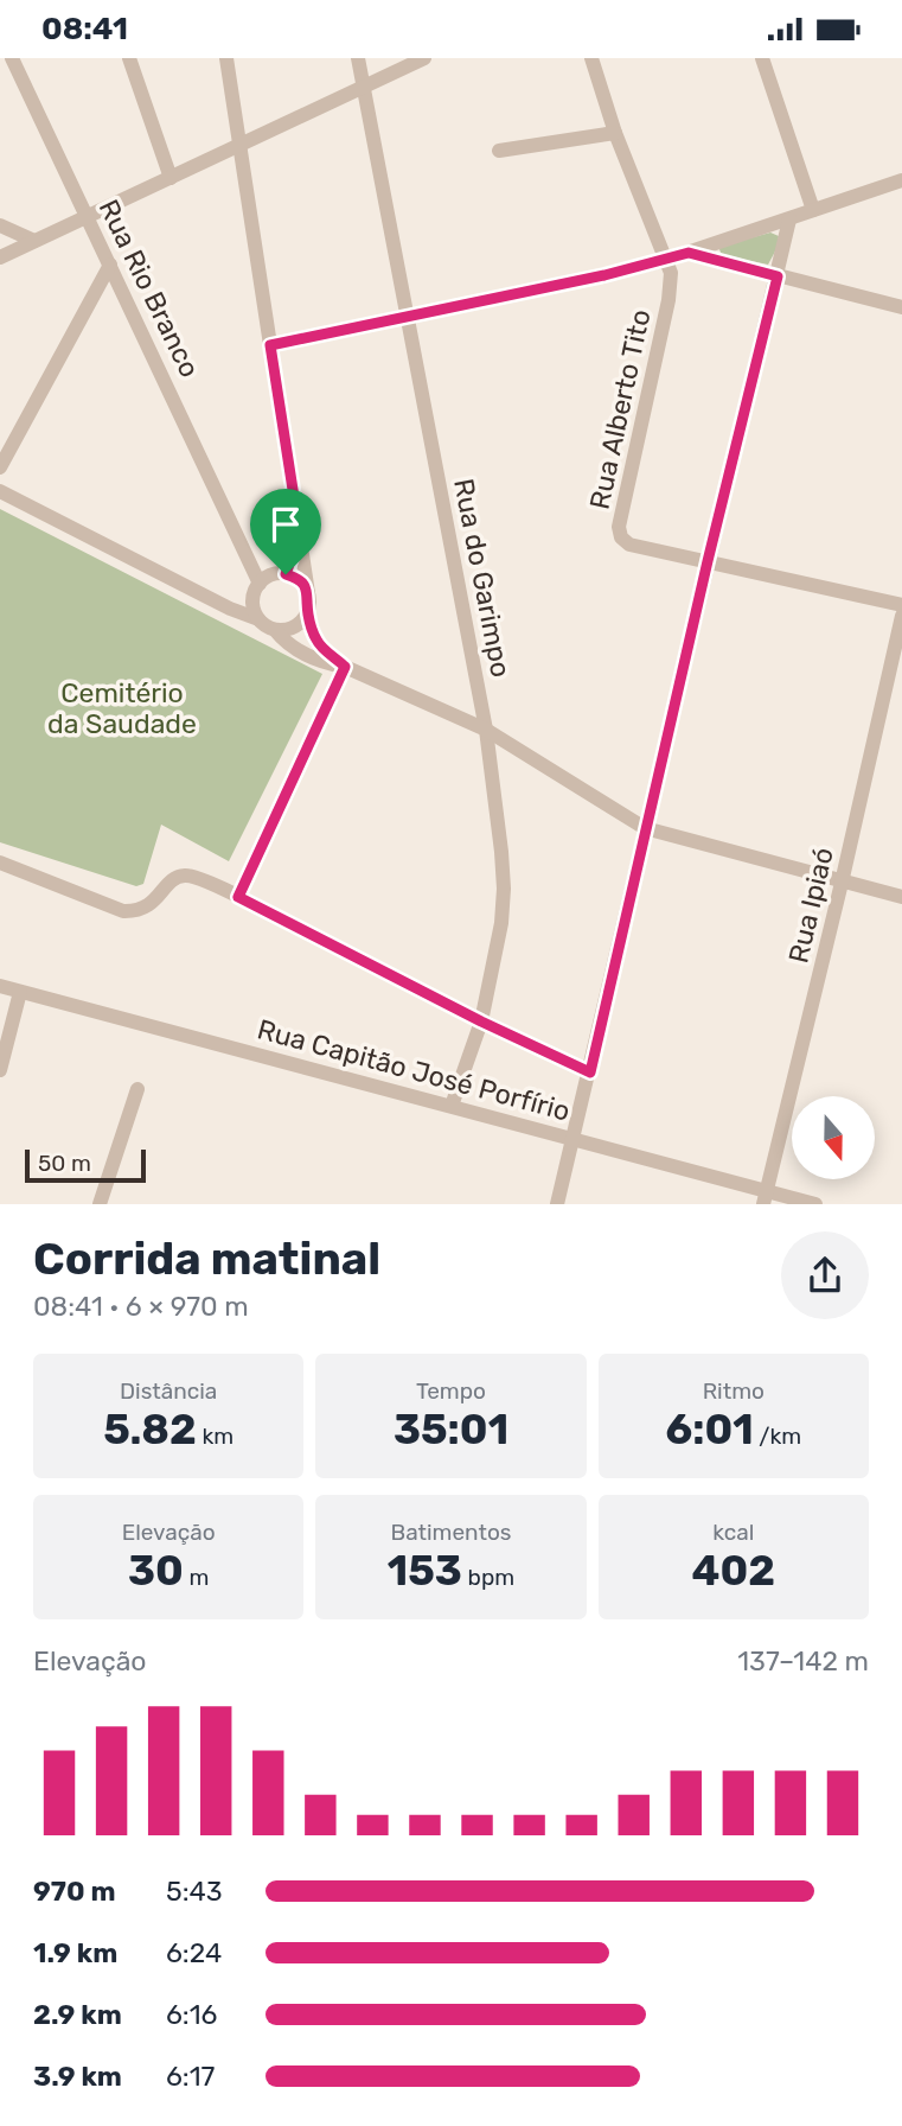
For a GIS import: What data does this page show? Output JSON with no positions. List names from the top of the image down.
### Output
{
  "streets": {
    "street": [
      "Rua Rio Branco",
      "Rua Alberto Tito",
      "Rua do Garimpo",
      "Rua Ipiaó",
      "Rua Capitão José Porfírio"
    ]
  },
  "crossings": [
    ["Rua do Garimpo", "Rua Capitão José Porfírio"],
    ["Rua Ipiaó", "Rua Capitão José Porfírio"]
  ],
  "parks": ["Cemitério da Saudade"],
  "scale_bar": "50 m",
  "north": "bottom",
  "page": {
    "status": "08:41",
    "scale": "50 m",
    "heading": ["Corrida matinal", "08:41 · 6 × 970 m"],
    "stats": [
      ["Distância", "5.82 km"],
      ["Tempo", "35:01"],
      ["Ritmo", "6:01 /km"],
      ["Elevação", "30 m"],
      ["Batimentos", "153 bpm"],
      ["kcal", "402"]
    ],
    "chart": ["Elevação", "137–142 m"],
    "list": [
      {
        "name": "970 m",
        "note": "5:43"
      },
      {
        "name": "1.9 km",
        "note": "6:24"
      },
      {
        "name": "2.9 km",
        "note": "6:16"
      },
      {
        "name": "3.9 km",
        "note": "6:17"
      }
    ]
  }
}
